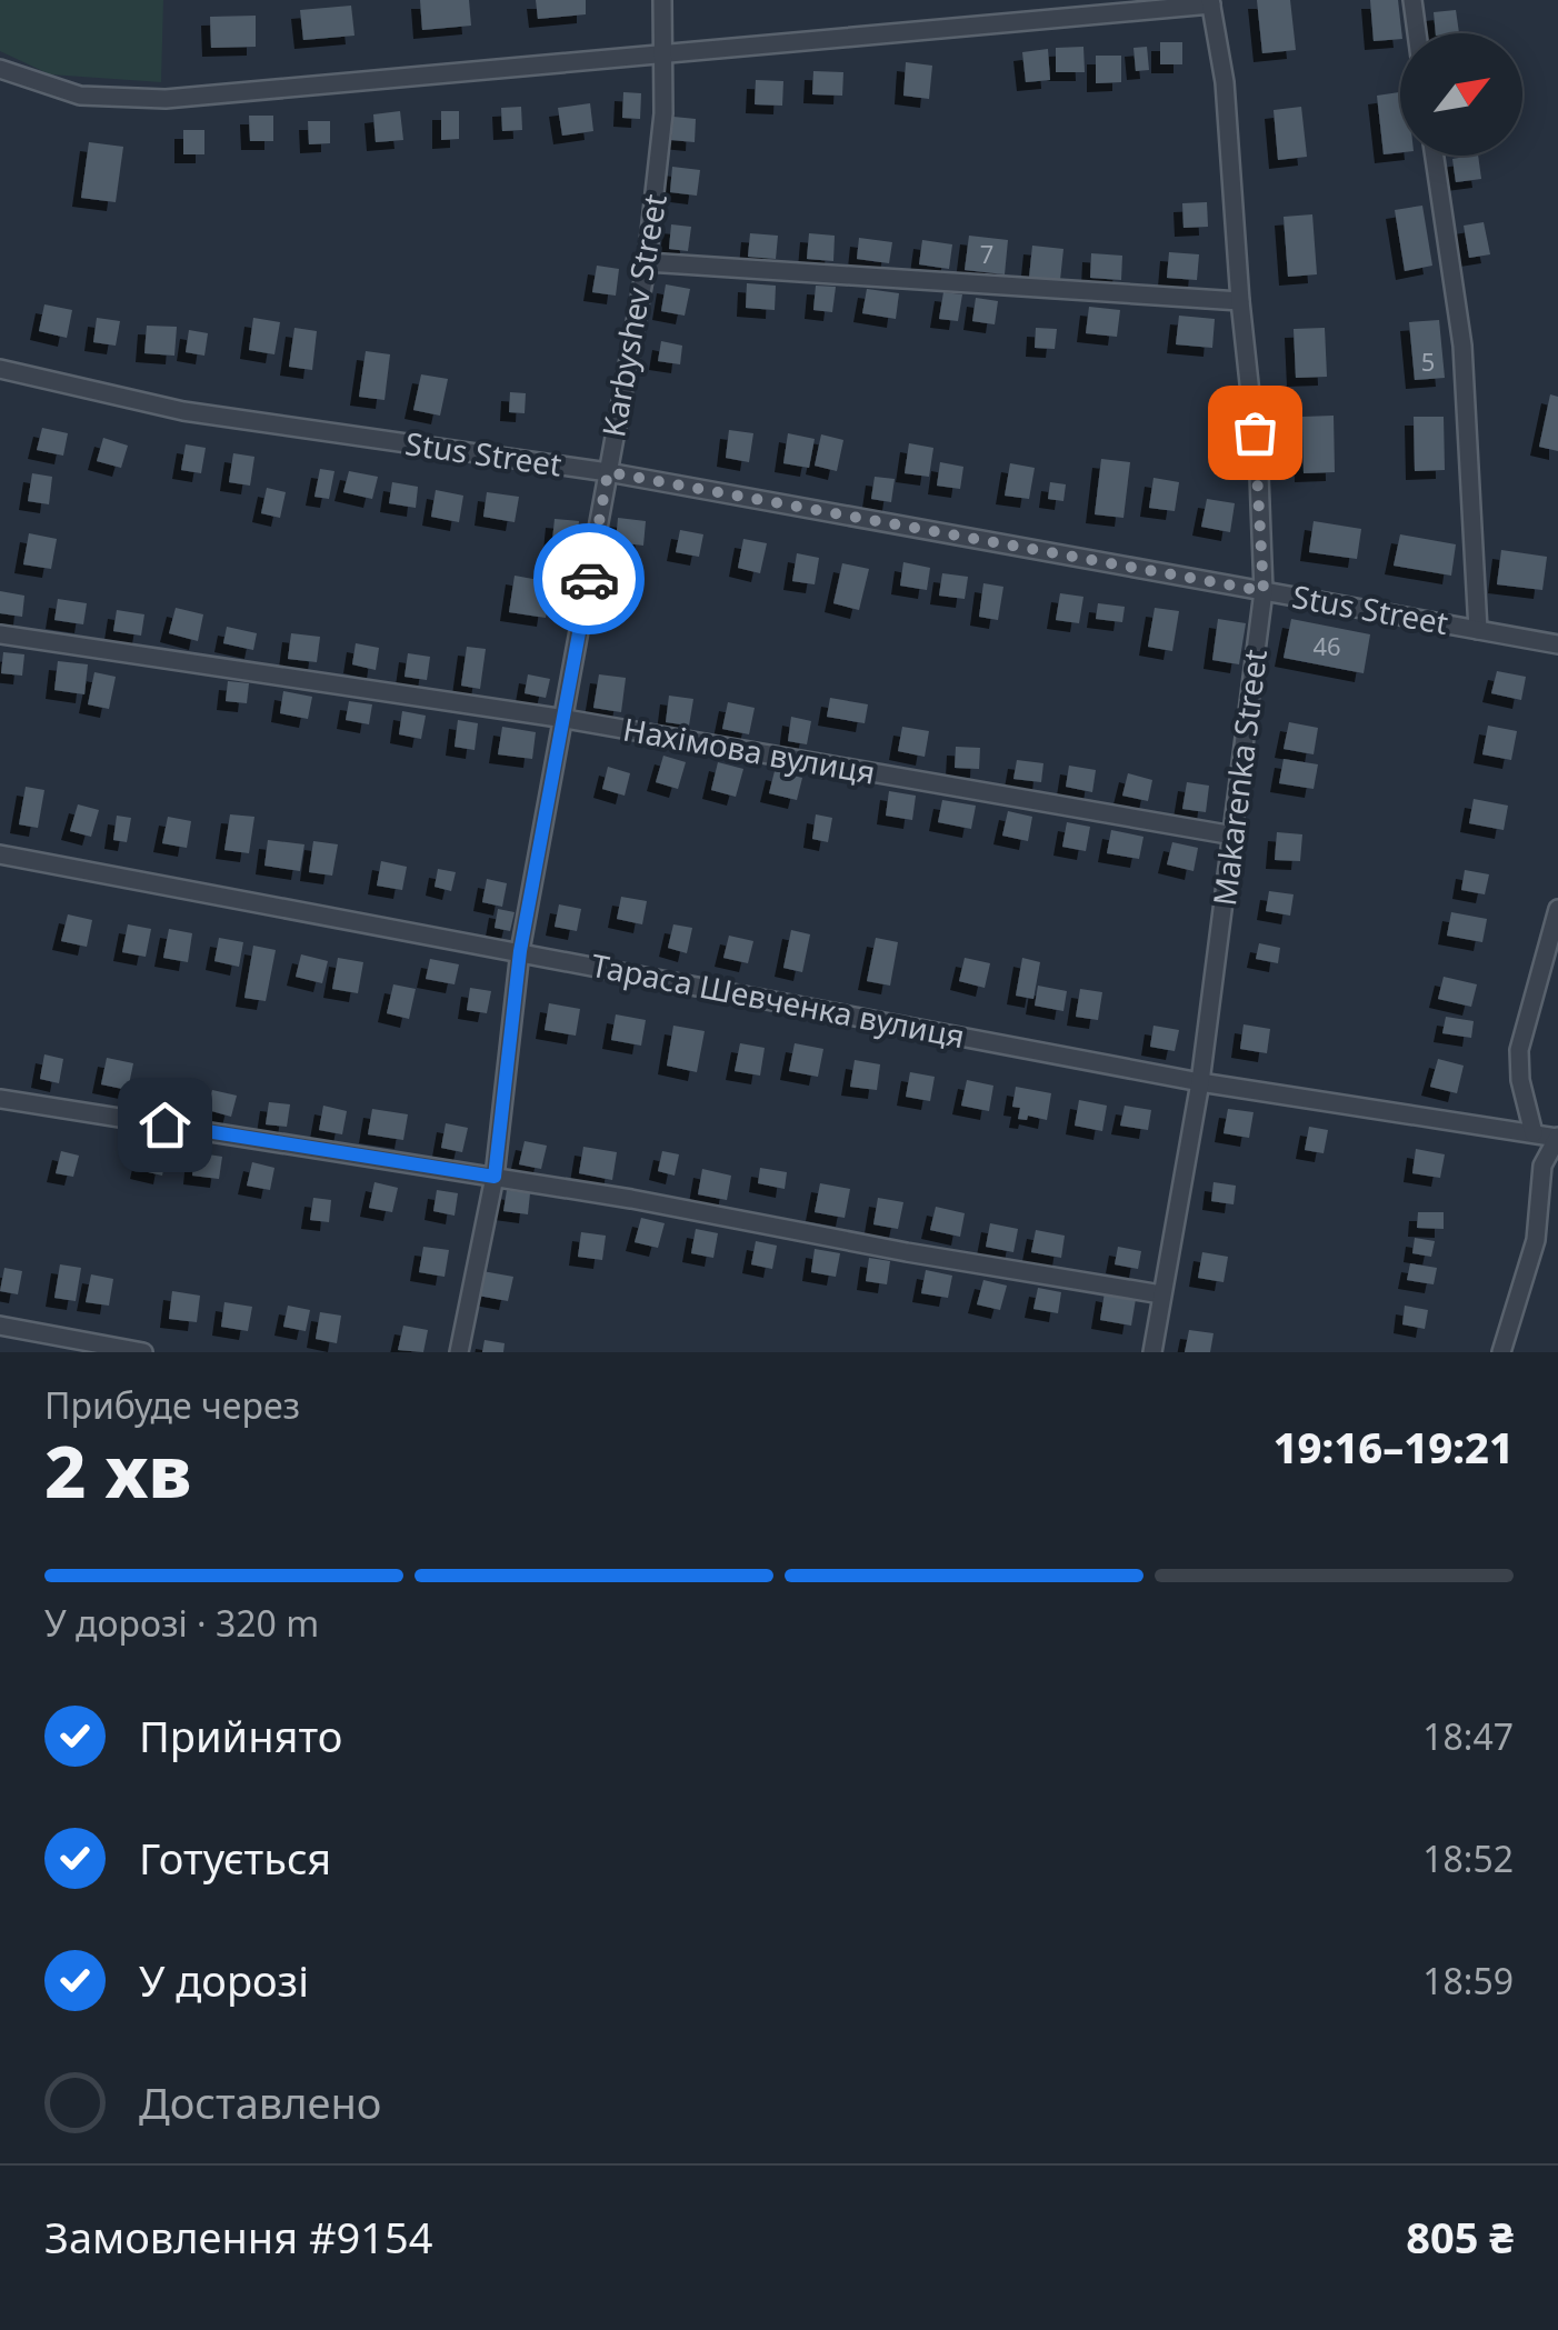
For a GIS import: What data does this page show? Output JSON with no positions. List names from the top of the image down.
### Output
{
  "streets": {
    "street": [
      "Karbyshev Street",
      "Stus Street",
      "Нахімова вулиця",
      "Makarenka Street",
      "Тараса Шевченка вулиця"
    ]
  },
  "crossings": [
    ["Karbyshev Street", "Stus Street"],
    ["Karbyshev Street", "Нахімова вулиця"],
    ["Karbyshev Street", "Тараса Шевченка вулиця"],
    ["Stus Street", "Makarenka Street"],
    ["Нахімова вулиця", "Makarenka Street"],
    ["Makarenka Street", "Тараса Шевченка вулиця"]
  ],
  "house_numbers": ["7", "5", "46"],
  "north": "top right",
  "page": {
    "heading": ["2 хв", "Прибуде через", "19:16–19:21"],
    "panel": ["Замовлення #9154", "805 ₴"],
    "bar": "У дорозі · 320 m",
    "list": [
      ["Прийнято", "18:47"],
      ["Готується", "18:52"],
      ["У дорозі", "18:59"],
      "Доставлено"
    ]
  }
}
